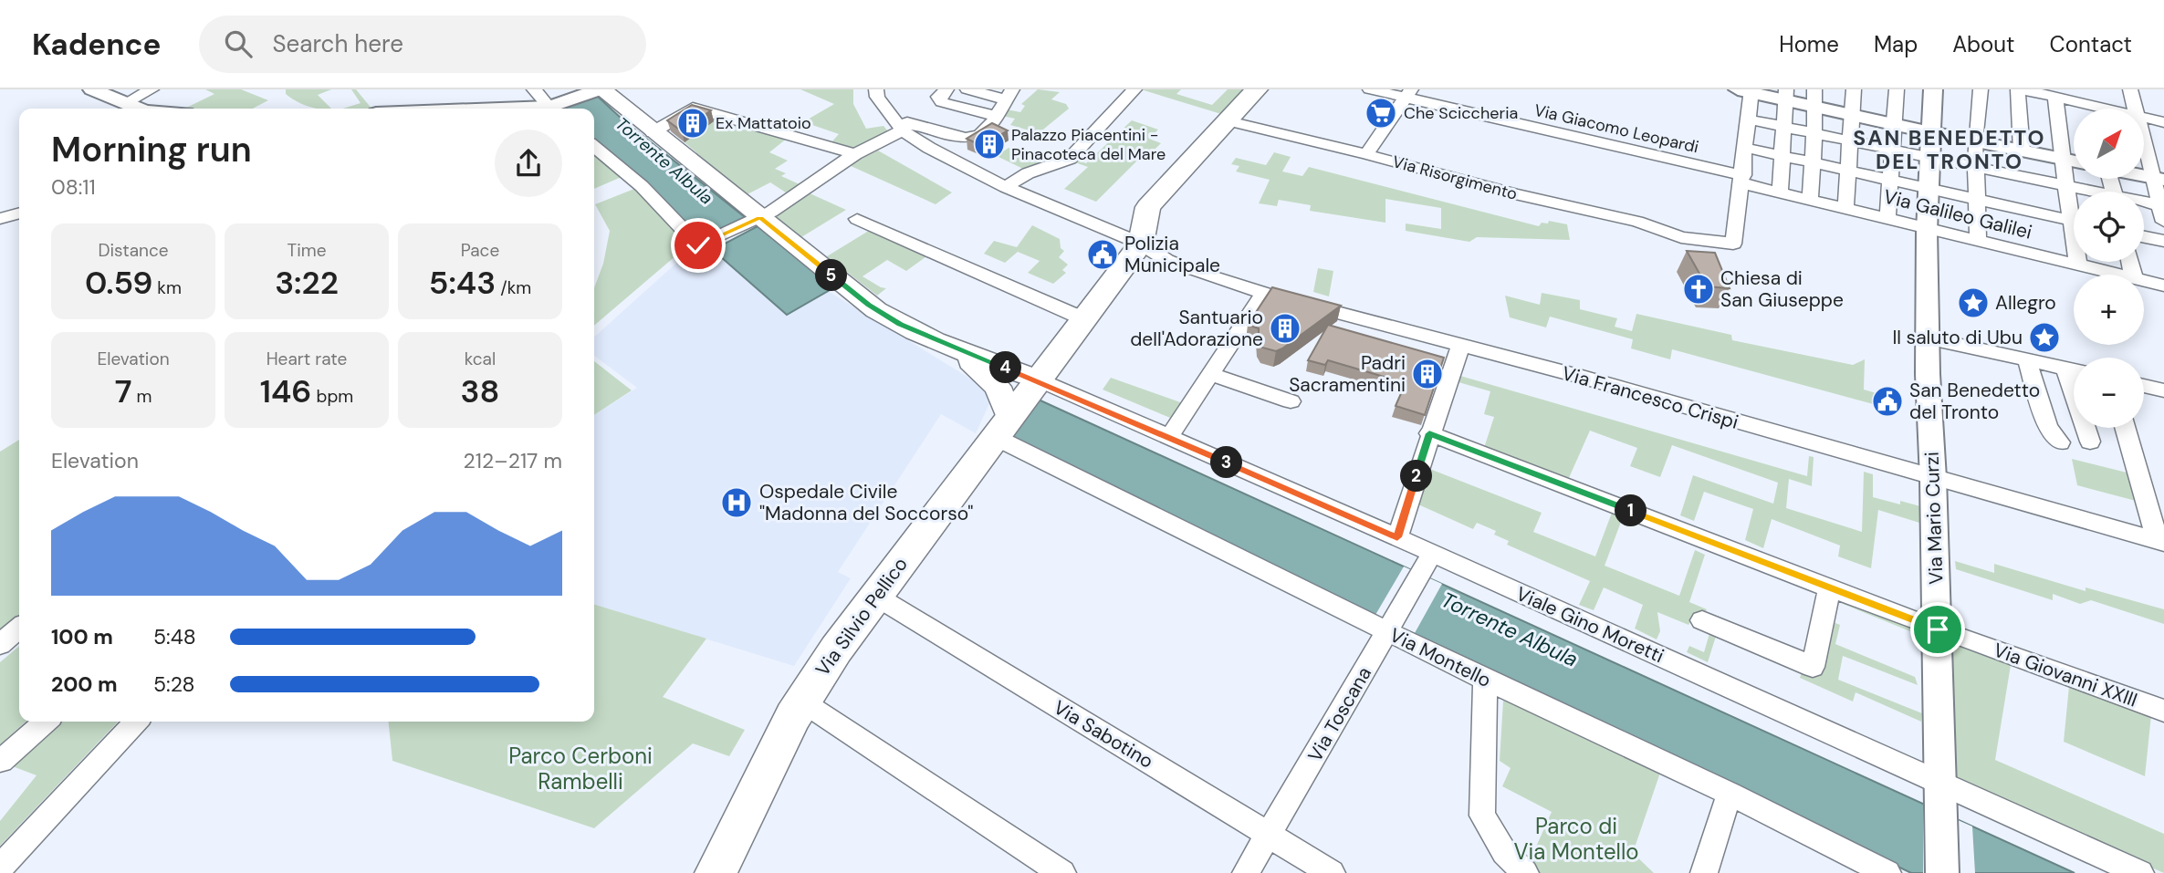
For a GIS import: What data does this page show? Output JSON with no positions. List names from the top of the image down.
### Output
{
  "streets": {
    "main road": ["Via Silvio Pellico"],
    "street": [
      "Via Giacomo Leopardi",
      "Via Risorgimento",
      "Via Galileo Galilei",
      "Via Francesco Crispi",
      "Via Mario Curzi",
      "Viale Gino Moretti",
      "Via Montello",
      "Via Giovanni XXIII",
      "Via Toscana",
      "Via Sabotino"
    ]
  },
  "crossings": [
    ["Via Giacomo Leopardi", "Via Risorgimento"],
    ["Via Giacomo Leopardi", "Via Galileo Galilei"],
    ["Via Risorgimento", "Via Galileo Galilei"],
    ["Via Galileo Galilei", "Via Mario Curzi"],
    ["Via Francesco Crispi", "Via Mario Curzi"],
    ["Via Francesco Crispi", "Via Silvio Pellico"],
    ["Via Mario Curzi", "Viale Gino Moretti"],
    ["Via Mario Curzi", "Via Giovanni XXIII"],
    ["Via Silvio Pellico", "Viale Gino Moretti"],
    ["Via Silvio Pellico", "Via Montello"],
    ["Via Silvio Pellico", "Via Sabotino"],
    ["Viale Gino Moretti", "Via Toscana"],
    ["Via Montello", "Via Toscana"],
    ["Via Toscana", "Via Sabotino"]
  ],
  "districts": ["SAN BENEDETTO DEL TRONTO"],
  "water": ["Torrente Albula"],
  "parks": ["Parco Cerboni Rambelli", "Parco di Via Montello"],
  "places": {
    "supermarket": ["Che Sciccheria"],
    "building": [
      "Ex Mattatoio",
      "Palazzo Piacentini - Pinacoteca del Mare",
      "Santuario dell'Adorazione",
      "Padri Sacramentini"
    ],
    "public building": ["Polizia Municipale", "San Benedetto del Tronto"],
    "church": ["Chiesa di San Giuseppe"],
    "place": ["Allegro", "Il saluto di Ubu"],
    "hospital": ["Ospedale Civile \"Madonna del Soccorso\""]
  },
  "north": "top right",
  "page": {
    "header": "Kadence",
    "search": "Search here",
    "nav": [
      "Home",
      "Map",
      "About",
      "Contact"
    ],
    "map_buttons": ["+", "−"],
    "heading": ["Morning run", "08:11"],
    "stats": [
      ["Distance", "0.59 km"],
      ["Time", "3:22"],
      ["Pace", "5:43 /km"],
      ["Elevation", "7 m"],
      ["Heart rate", "146 bpm"],
      ["kcal", "38"]
    ],
    "pins": [
      "5",
      "4",
      "3",
      "2",
      "1"
    ],
    "chart": ["Elevation", "212–217 m"],
    "list": [
      {
        "name": "100 m",
        "note": "5:48"
      },
      {
        "name": "200 m",
        "note": "5:28"
      }
    ]
  }
}
